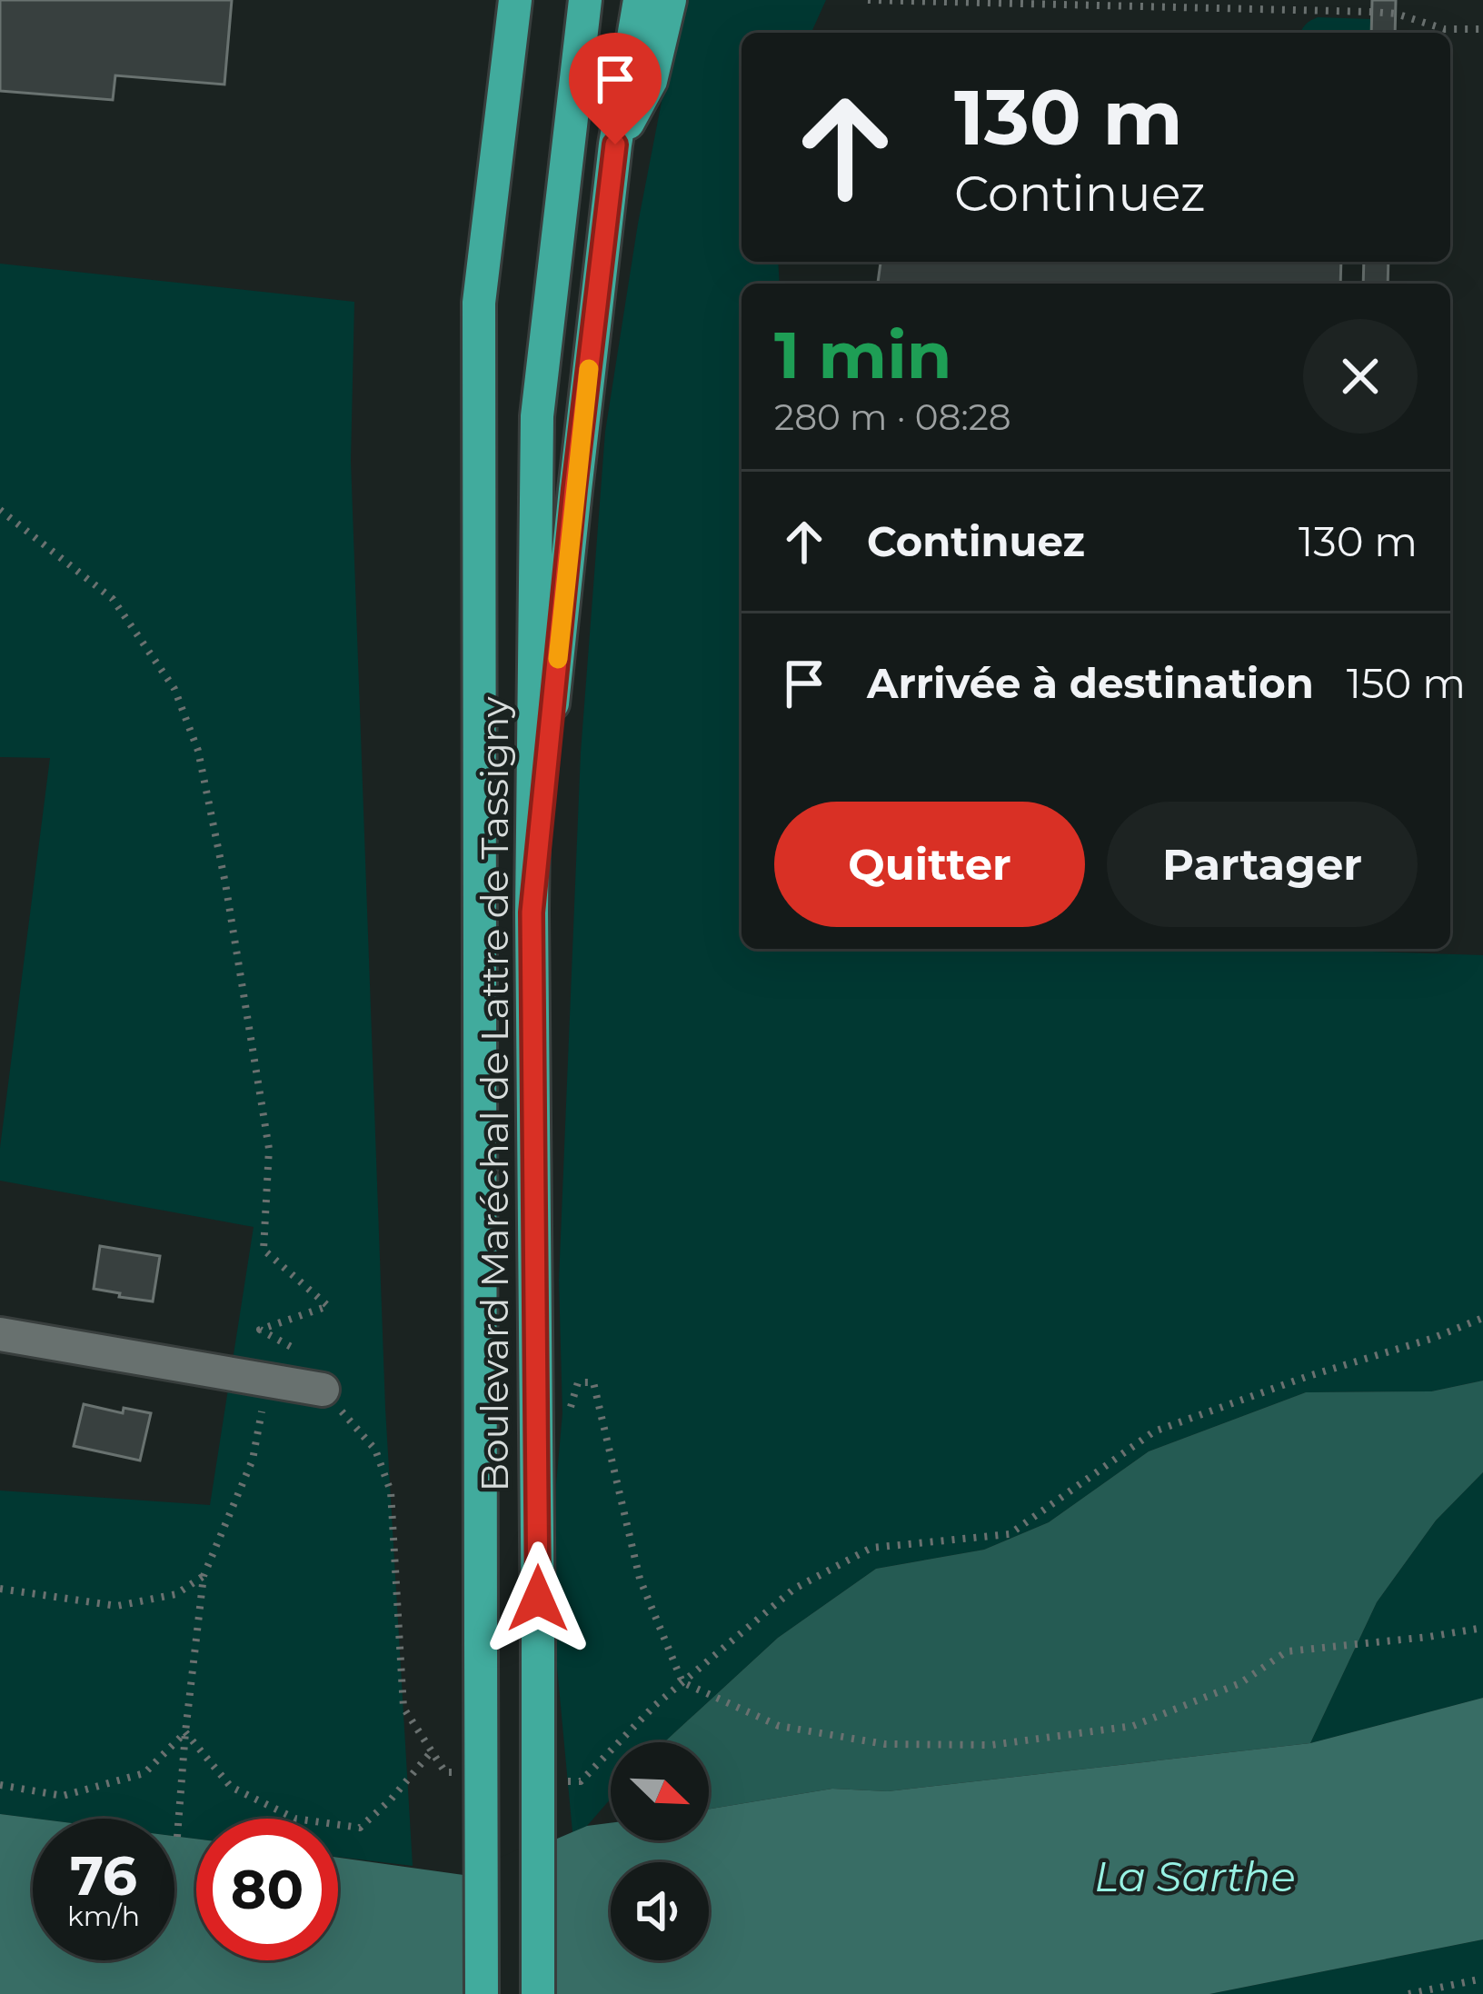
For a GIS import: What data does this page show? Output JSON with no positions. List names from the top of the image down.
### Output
{
  "streets": {
    "highway": ["Boulevard Maréchal de Lattre de Tassigny"]
  },
  "water": ["La Sarthe"],
  "north": "bottom right",
  "page": {
    "turn": ["130 m", "Continuez"],
    "heading": ["1 min", "280 m · 08:28"],
    "list": [
      {
        "name": "Continuez",
        "value": "130 m"
      },
      {
        "name": "Arrivée à destination",
        "value": "150 m"
      }
    ],
    "buttons": ["Quitter", "Partager"],
    "speed": "76 km/h",
    "limit": "80"
  }
}
